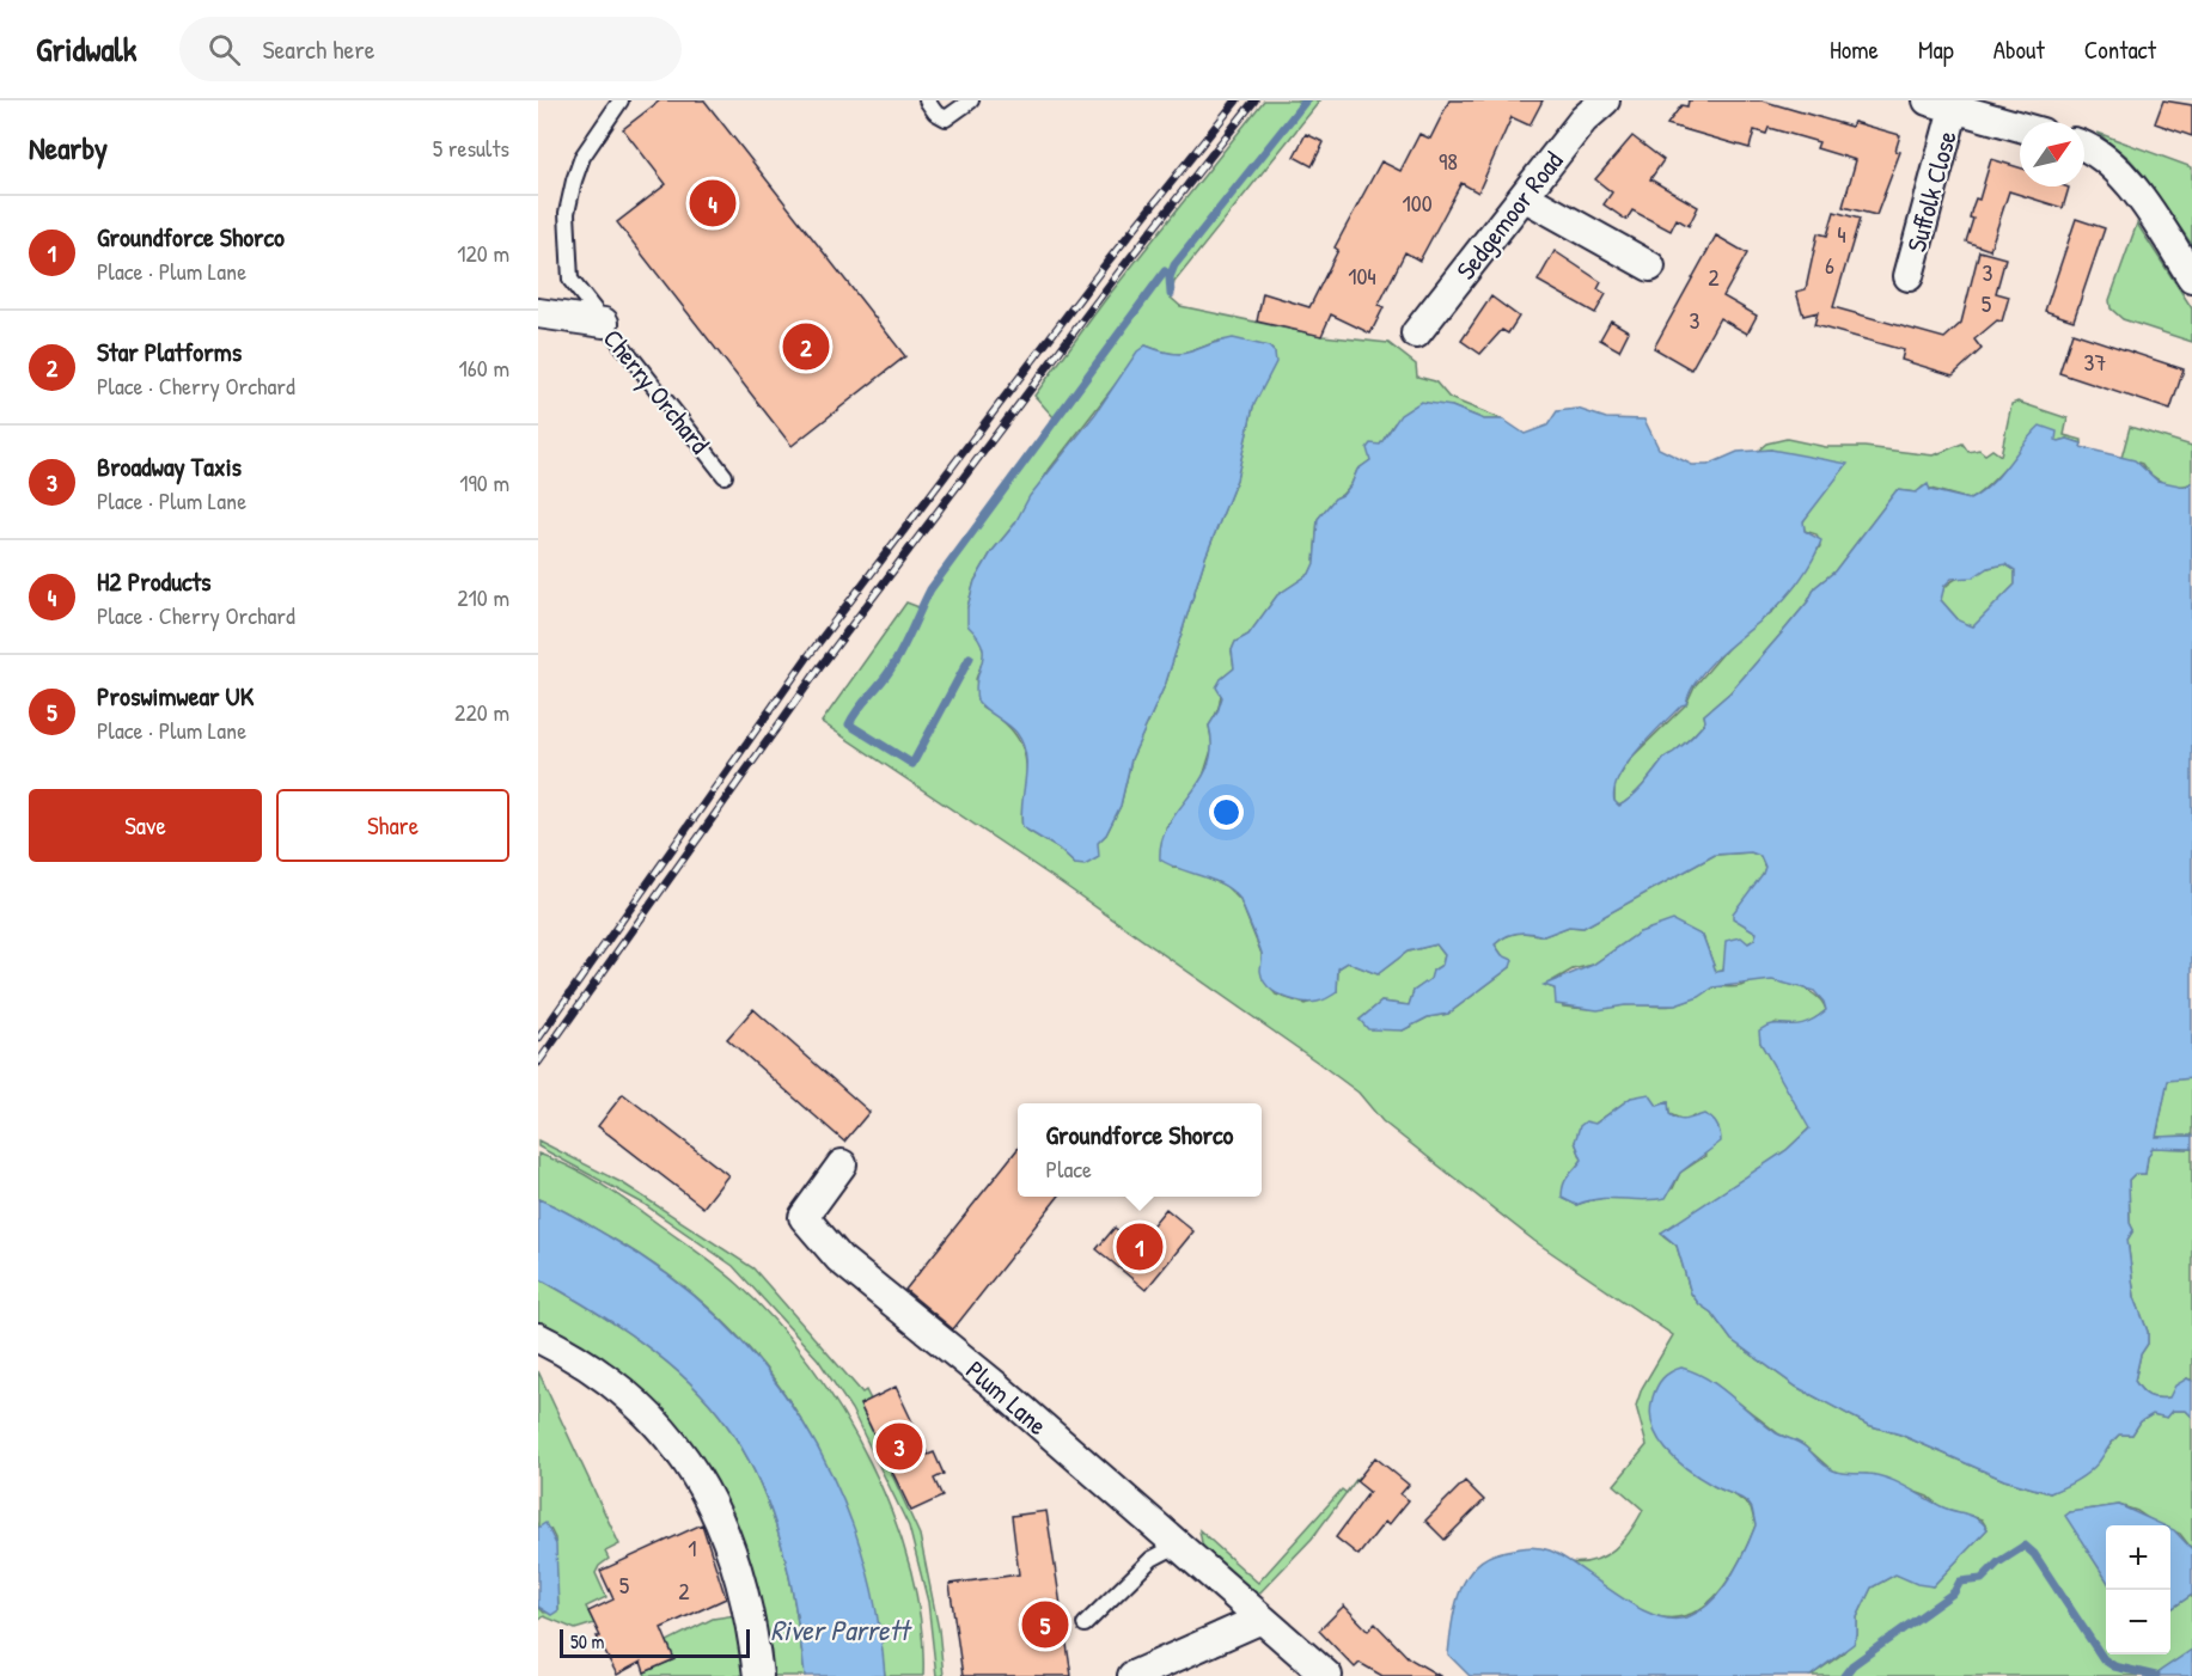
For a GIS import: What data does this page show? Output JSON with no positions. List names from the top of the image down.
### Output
{
  "streets": {
    "street": [
      "Suffolk Close",
      "Sedgemoor Road",
      "Cherry Orchard",
      "Plum Lane"
    ]
  },
  "water": ["River Parrett"],
  "house_numbers": [
    "98",
    "100",
    "4",
    "6",
    "3",
    "104",
    "2",
    "5",
    "3",
    "37",
    "1",
    "5",
    "2"
  ],
  "scale_bar": "50 m",
  "north": "top right",
  "page": {
    "header": "Gridwalk",
    "search": "Search here",
    "nav": [
      "Home",
      "Map",
      "About",
      "Contact"
    ],
    "heading": ["Nearby", "5 results"],
    "pins": [
      "4",
      "2",
      "1",
      "3",
      "5"
    ],
    "list": [
      {
        "mark": "1",
        "name": "Groundforce Shorco",
        "note": "Place · Plum Lane",
        "value": "120 m"
      },
      {
        "mark": "2",
        "name": "Star Platforms",
        "note": "Place · Cherry Orchard",
        "value": "160 m"
      },
      {
        "mark": "3",
        "name": "Broadway Taxis",
        "note": "Place · Plum Lane",
        "value": "190 m"
      },
      {
        "mark": "4",
        "name": "H2 Products",
        "note": "Place · Cherry Orchard",
        "value": "210 m"
      },
      {
        "mark": "5",
        "name": "Proswimwear UK",
        "note": "Place · Plum Lane",
        "value": "220 m"
      }
    ],
    "buttons": ["Save", "Share"],
    "popup": ["Groundforce Shorco", "Place"],
    "map_buttons": ["+", "−"],
    "scale": "50 m"
  }
}
